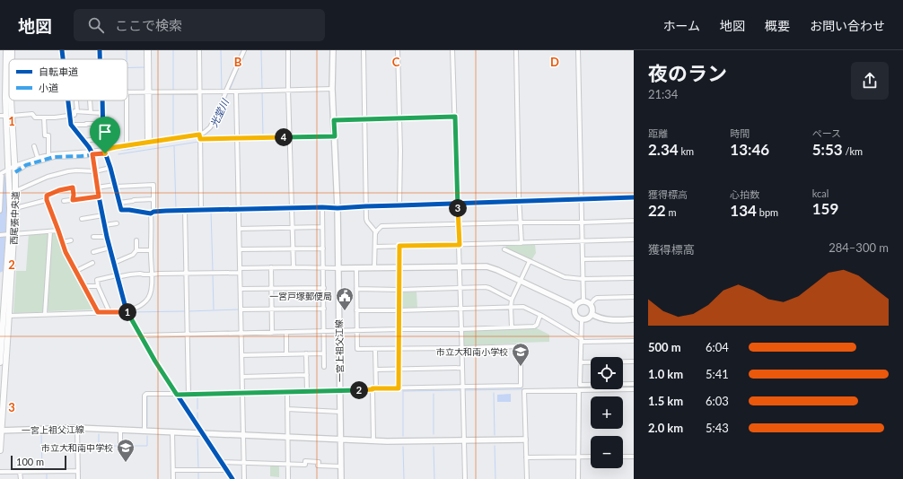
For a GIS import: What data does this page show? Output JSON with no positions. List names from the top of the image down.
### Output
{
  "streets": {
    "main road": ["西尾張中央道", "一宮上祖父江線"]
  },
  "crossings": [
    ["西尾張中央道", "一宮上祖父江線"]
  ],
  "water": ["光堂川"],
  "places": {
    "public building": ["一宮戸塚郵便局"],
    "school or university": ["市立大和南小学校", "市立大和南中学校"]
  },
  "legend": ["自転車道", "小道"],
  "scale_bar": "100 m",
  "page": {
    "header": "地図",
    "search": "ここで検索",
    "nav": [
      "ホーム",
      "地図",
      "概要",
      "お問い合わせ"
    ],
    "heading": ["夜のラン", "21:34"],
    "stats": [
      ["距離", "2.34 km"],
      ["時間", "13:46"],
      ["ペース", "5:53 /km"],
      ["獲得標高", "22 m"],
      ["心拍数", "134 bpm"],
      ["kcal", "159"]
    ],
    "pins": [
      "4",
      "3",
      "1",
      "2"
    ],
    "chart": ["獲得標高", "284–300 m"],
    "list": [
      {
        "name": "500 m",
        "note": "6:04"
      },
      {
        "name": "1.0 km",
        "note": "5:41"
      },
      {
        "name": "1.5 km",
        "note": "6:03"
      },
      {
        "name": "2.0 km",
        "note": "5:43"
      }
    ],
    "map_buttons": ["+", "−"],
    "scale": "100 m"
  },
  "grid": {
    "columns": ["B", "C", "D"],
    "rows": ["1", "2", "3"]
  }
}
